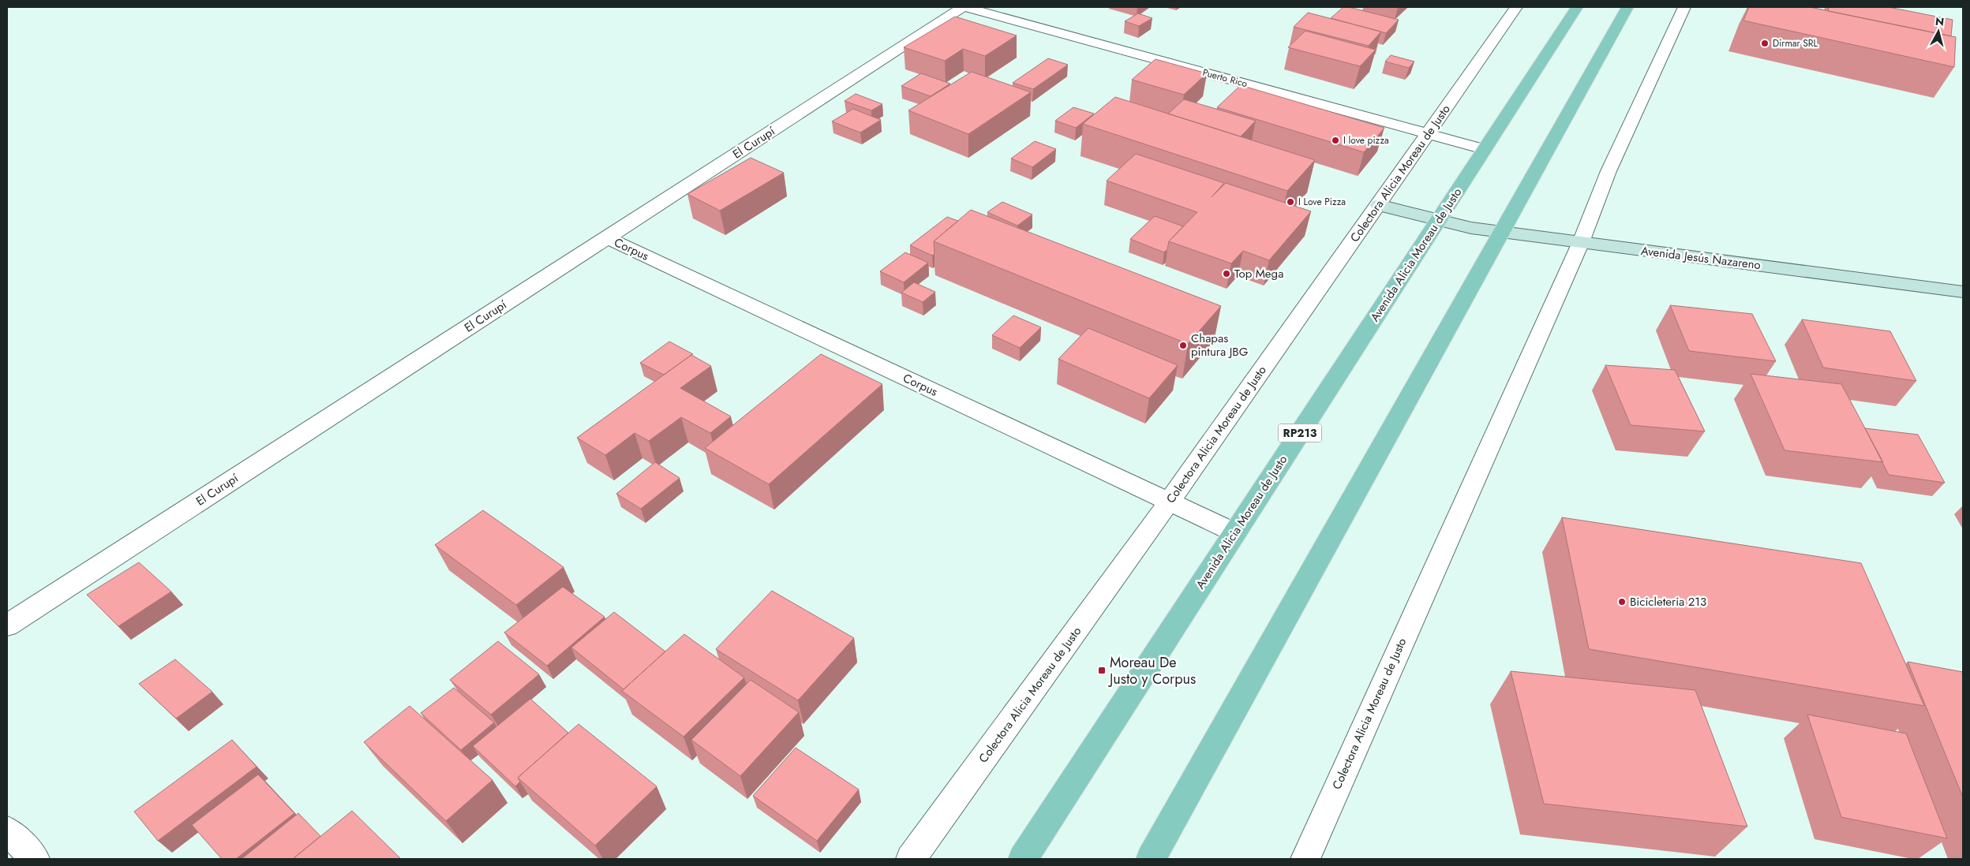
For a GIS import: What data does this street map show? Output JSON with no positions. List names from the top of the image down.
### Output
{
  "streets": {
    "main road": ["Avenida Alicia Moreau de Justo", "Avenida Jesús Nazareno", "RP213"],
    "street": [
      "Puerto Rico",
      "El Curupí",
      "Colectora Alicia Moreau de Justo",
      "Corpus"
    ]
  },
  "crossings": [
    ["Puerto Rico", "El Curupí"],
    ["Puerto Rico", "Colectora Alicia Moreau de Justo"],
    ["Puerto Rico", "Avenida Alicia Moreau de Justo"],
    ["El Curupí", "Corpus"],
    ["Colectora Alicia Moreau de Justo", "Corpus"],
    ["Colectora Alicia Moreau de Justo", "Avenida Jesús Nazareno"],
    ["Corpus", "Avenida Alicia Moreau de Justo"],
    ["Avenida Alicia Moreau de Justo", "Avenida Jesús Nazareno"]
  ],
  "places": {
    "other": [
      "Dirmar SRL",
      "I love pizza",
      "I Love Pizza",
      "Top Mega",
      "Chapas pintura JBG",
      "Bicicleteria 213"
    ],
    "transit": ["Moreau De Justo y Corpus"]
  },
  "north": "top"
}
